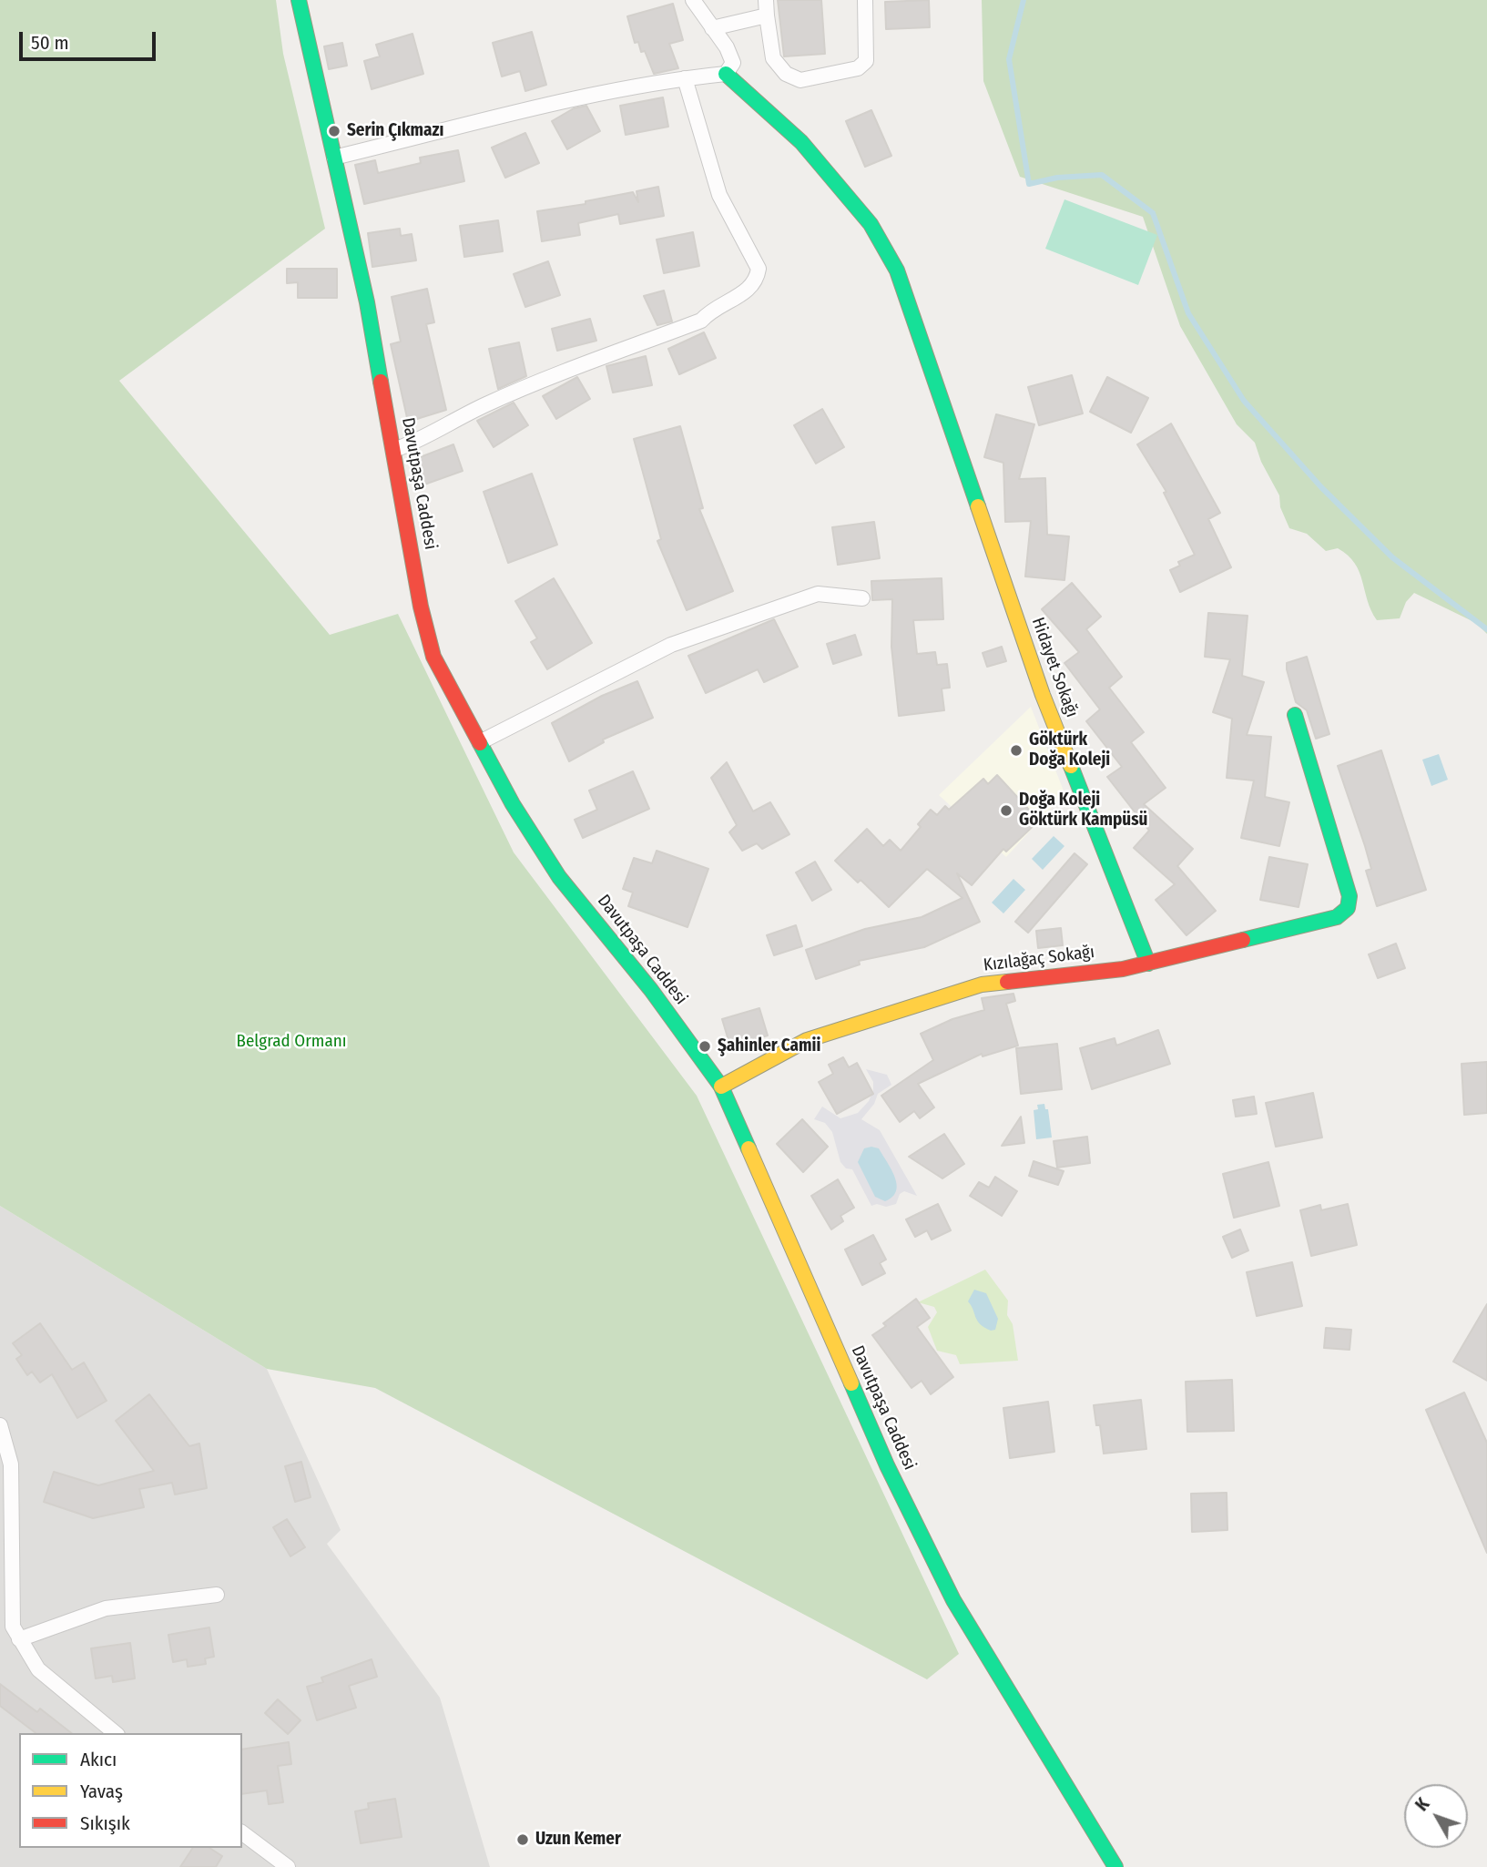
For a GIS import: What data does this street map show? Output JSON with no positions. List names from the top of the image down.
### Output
{
  "streets": {
    "street": ["Davutpaşa Caddesi", "Hidayet Sokağı", "Kızılağaç Sokağı"]
  },
  "crossings": [
    ["Davutpaşa Caddesi", "Kızılağaç Sokağı"],
    ["Hidayet Sokağı", "Kızılağaç Sokağı"]
  ],
  "parks": ["Belgrad Ormanı"],
  "places": [
    "Serin Çıkmazı",
    "Göktürk Doğa Koleji",
    "Doğa Koleji Göktürk Kampüsü",
    "Şahinler Camii",
    "Uzun Kemer"
  ],
  "legend": ["Akıcı", "Yavaş", "Sıkışık"],
  "scale_bar": "50 m",
  "north": "top left"
}
